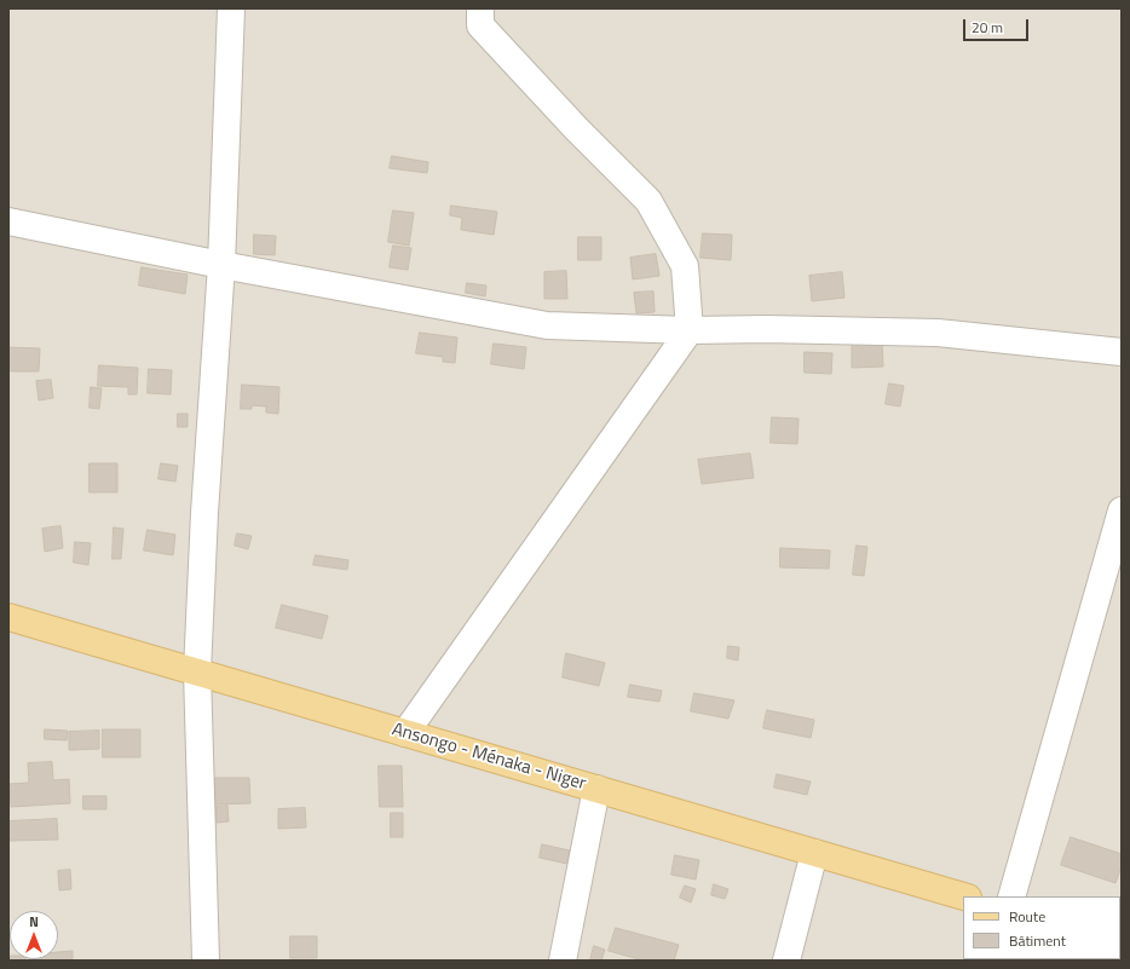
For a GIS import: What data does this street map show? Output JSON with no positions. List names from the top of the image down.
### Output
{
  "streets": {
    "main road": ["Ansongo - Ménaka - Niger"]
  },
  "legend": ["Route", "Bâtiment"],
  "scale_bar": "20 m",
  "north": "top"
}
